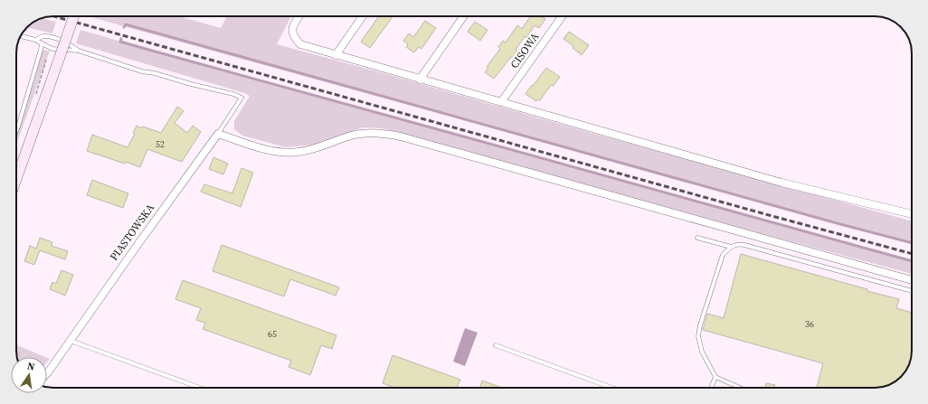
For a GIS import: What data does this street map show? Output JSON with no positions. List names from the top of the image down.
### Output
{
  "streets": {
    "street": ["CISOWA", "PIASTOWSKA"]
  },
  "house_numbers": ["52", "36", "65"],
  "north": "top"
}
